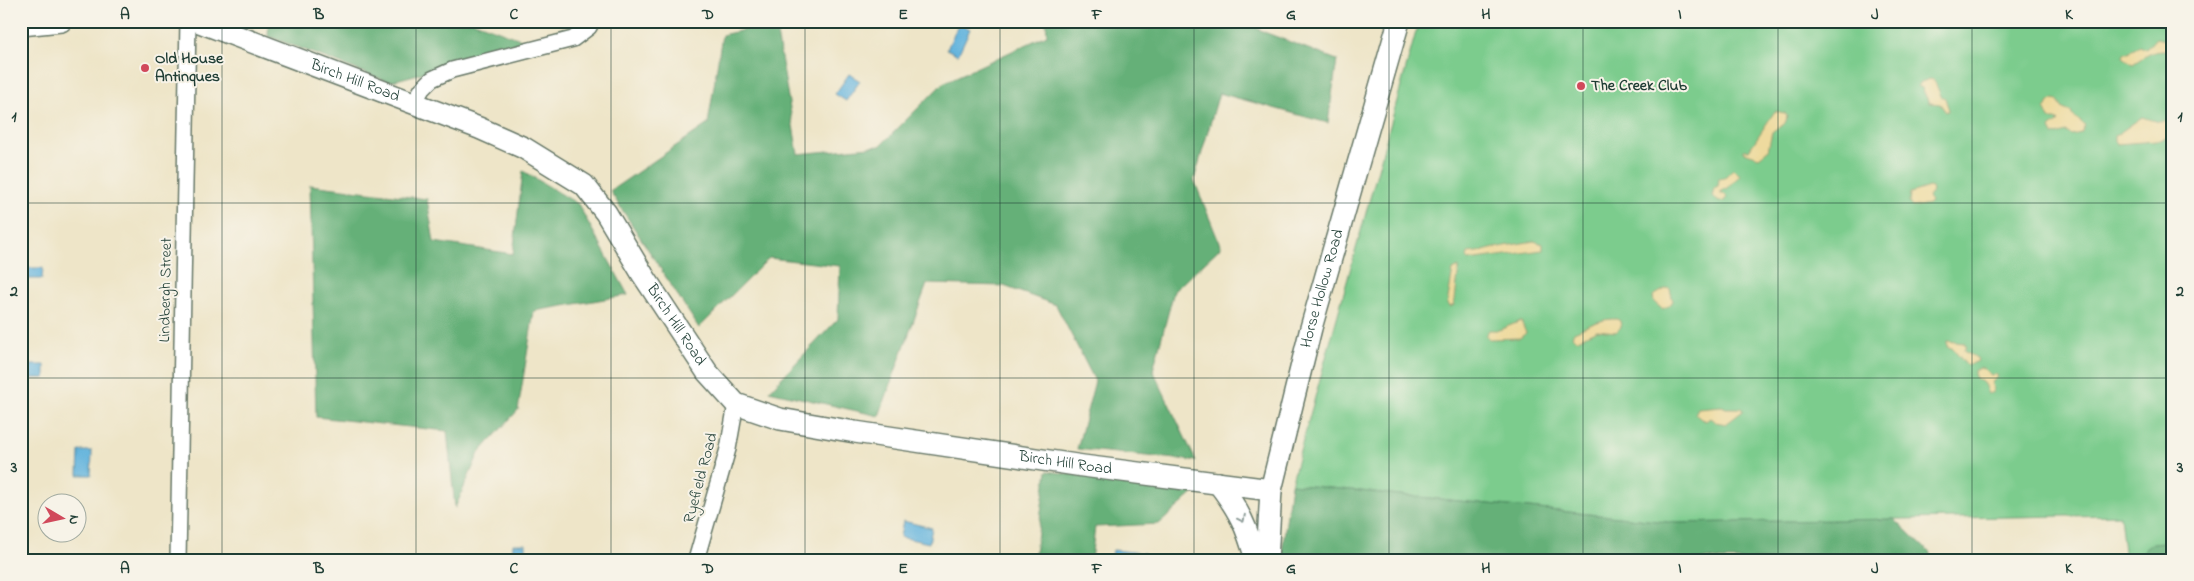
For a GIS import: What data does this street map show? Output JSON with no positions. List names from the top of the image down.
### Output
{
  "streets": {
    "street": [
      "Birch Hill Road",
      "Horse Hollow Road",
      "Lindbergh Street",
      "Ryefield Road"
    ]
  },
  "crossings": [
    ["Birch Hill Road", "Horse Hollow Road"],
    ["Birch Hill Road", "Ryefield Road"]
  ],
  "places": ["Old House Antinques", "The Creek Club"],
  "north": "right",
  "grid": {
    "columns": [
      "A",
      "B",
      "C",
      "D",
      "E",
      "F",
      "G",
      "H",
      "I",
      "J",
      "K"
    ],
    "rows": ["1", "2", "3"]
  }
}
